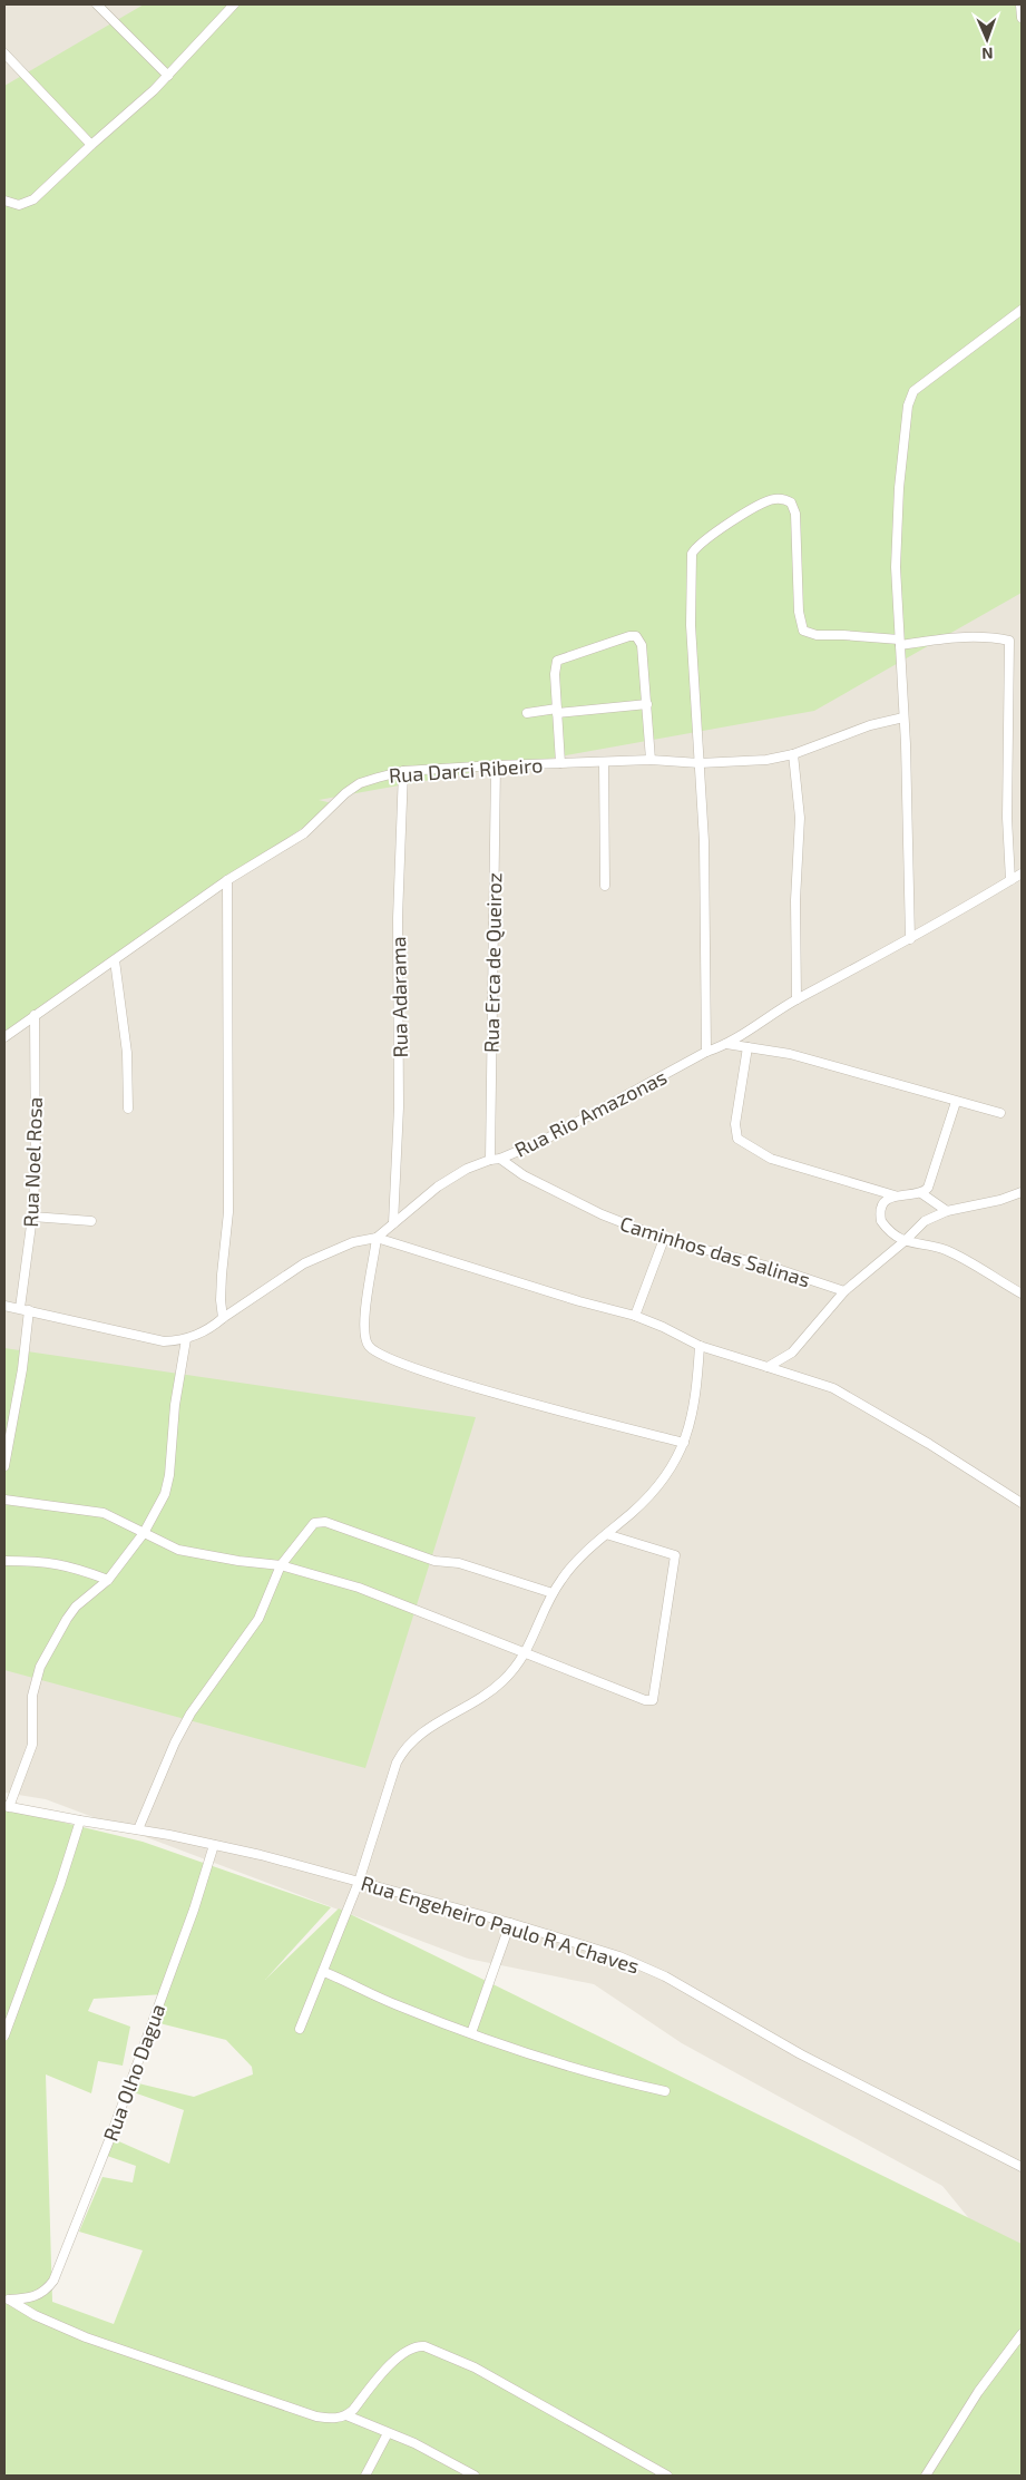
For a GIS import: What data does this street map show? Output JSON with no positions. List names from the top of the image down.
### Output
{
  "streets": {
    "street": [
      "Rua Darci Ribeiro",
      "Rua Erca de Queiroz",
      "Rua Adarama",
      "Rua Rio Amazonas",
      "Rua Noel Rosa",
      "Caminhos das Salinas",
      "Rua Engeheiro Paulo R A Chaves",
      "Rua Olho Dagua"
    ]
  },
  "crossings": [
    ["Rua Darci Ribeiro", "Rua Erca de Queiroz"],
    ["Rua Darci Ribeiro", "Rua Adarama"],
    ["Rua Darci Ribeiro", "Rua Noel Rosa"],
    ["Rua Erca de Queiroz", "Rua Rio Amazonas"],
    ["Rua Adarama", "Rua Rio Amazonas"],
    ["Rua Rio Amazonas", "Rua Noel Rosa"],
    ["Rua Rio Amazonas", "Caminhos das Salinas"],
    ["Rua Engeheiro Paulo R A Chaves", "Rua Olho Dagua"]
  ],
  "north": "bottom"
}
